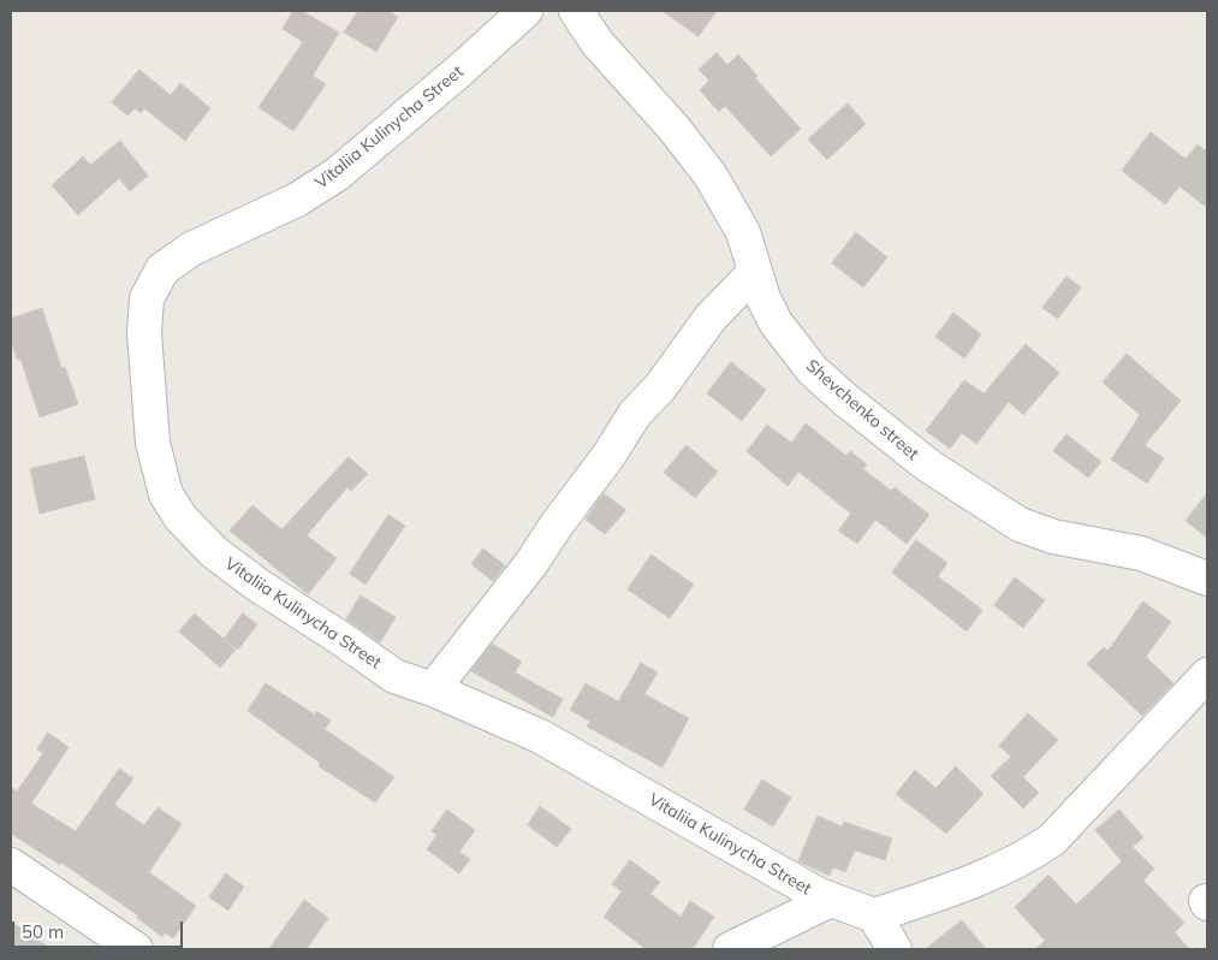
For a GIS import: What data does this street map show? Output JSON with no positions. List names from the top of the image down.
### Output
{
  "streets": {
    "street": ["Vitaliia Kulinycha Street", "Shevchenko street"]
  },
  "scale_bar": "50 m"
}
